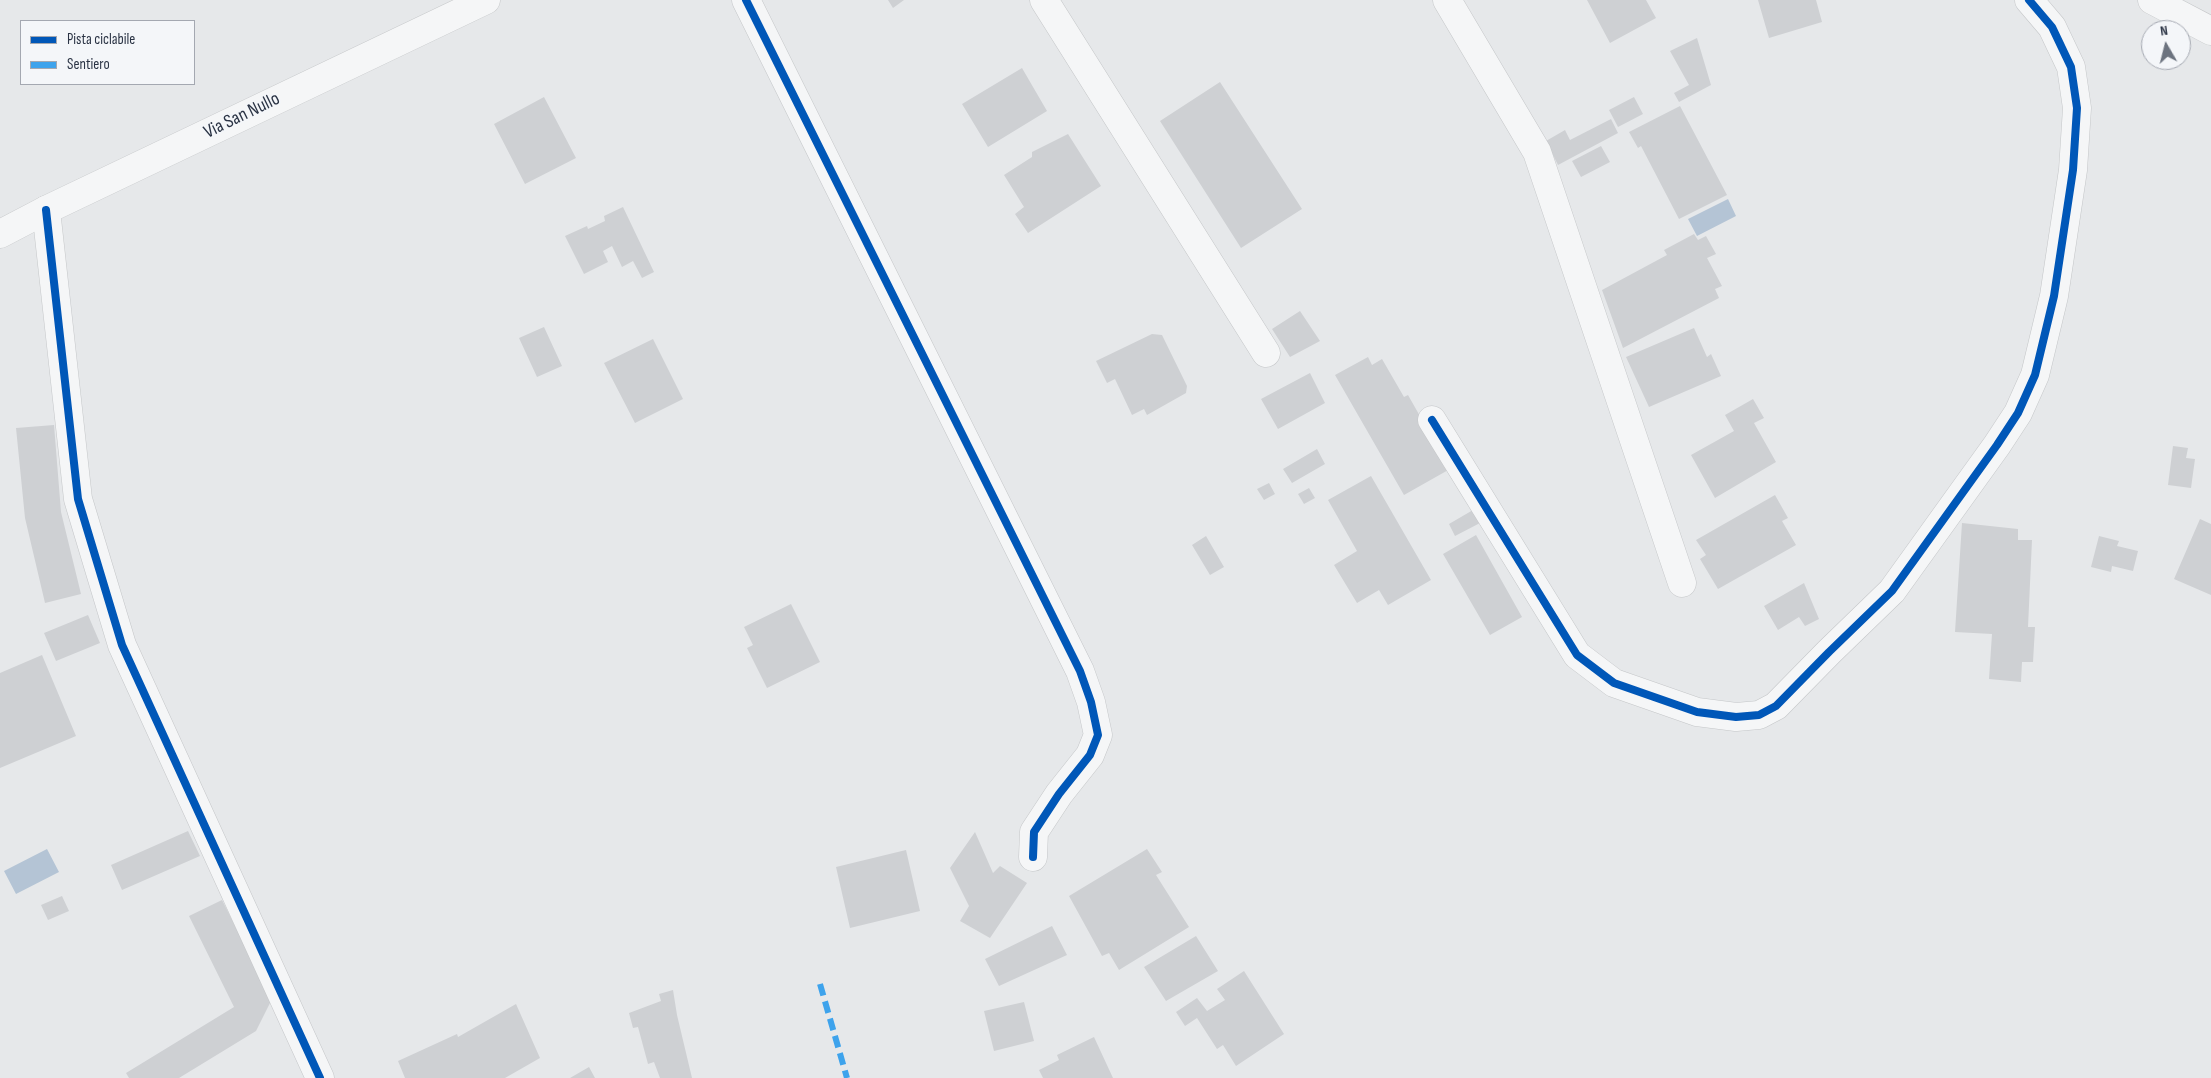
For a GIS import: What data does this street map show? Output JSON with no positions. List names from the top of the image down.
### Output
{
  "streets": {
    "street": ["Via San Nullo"]
  },
  "legend": ["Pista ciclabile", "Sentiero"],
  "north": "top"
}
